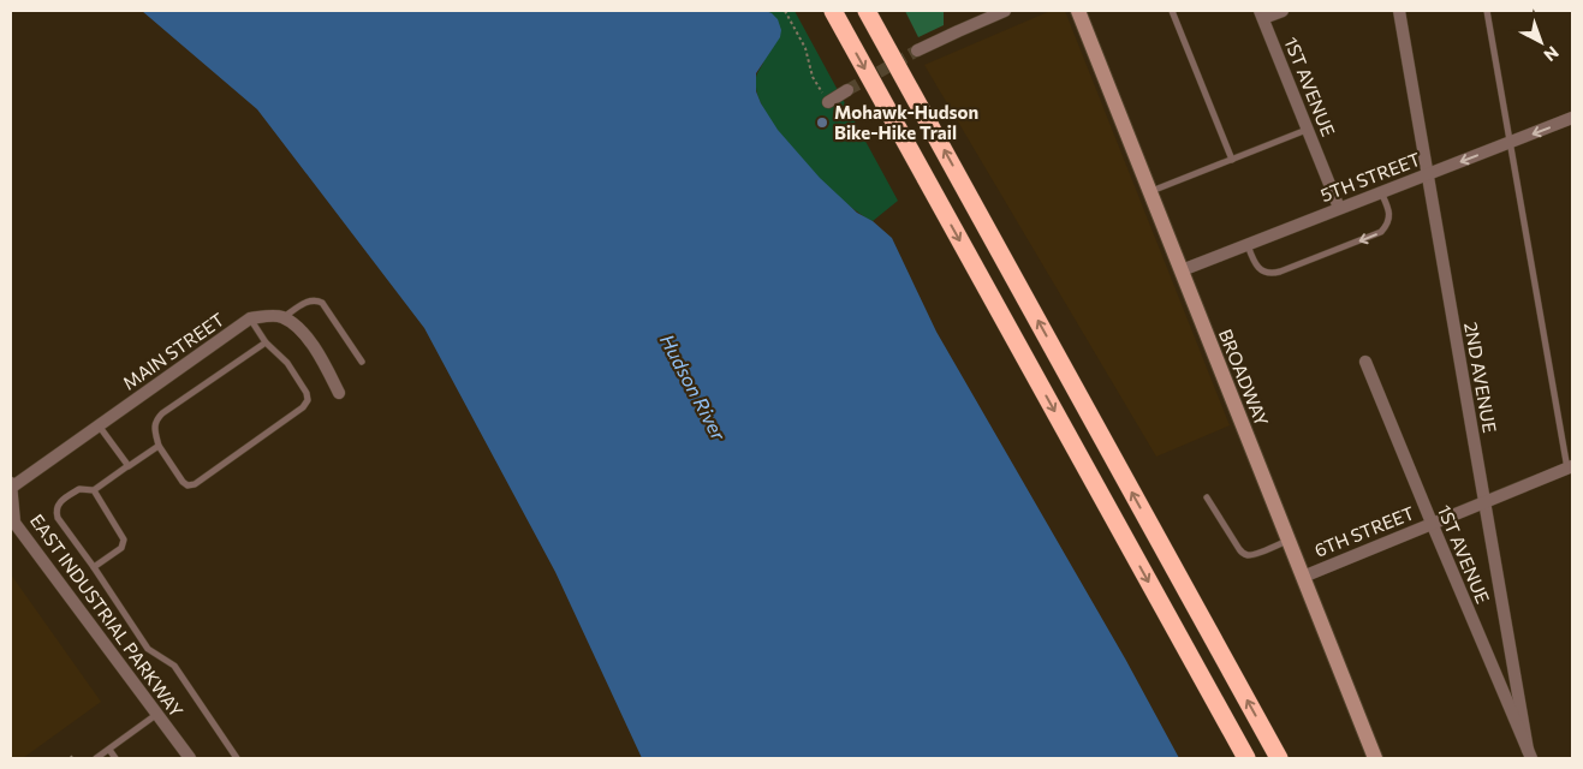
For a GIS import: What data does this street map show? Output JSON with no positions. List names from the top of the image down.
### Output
{
  "streets": {
    "street": [
      "1ST AVENUE",
      "5TH STREET",
      "MAIN STREET",
      "BROADWAY",
      "2ND AVENUE",
      "6TH STREET",
      "EAST INDUSTRIAL PARKWAY"
    ]
  },
  "crossings": [
    ["1ST AVENUE", "5TH STREET"],
    ["1ST AVENUE", "2ND AVENUE"],
    ["1ST AVENUE", "6TH STREET"],
    ["5TH STREET", "BROADWAY"],
    ["5TH STREET", "2ND AVENUE"],
    ["MAIN STREET", "EAST INDUSTRIAL PARKWAY"],
    ["BROADWAY", "6TH STREET"],
    ["2ND AVENUE", "6TH STREET"]
  ],
  "one_way": ["5TH STREET"],
  "water": ["Hudson River"],
  "places": ["Mohawk-Hudson Bike-Hike Trail"],
  "north": "bottom right"
}
